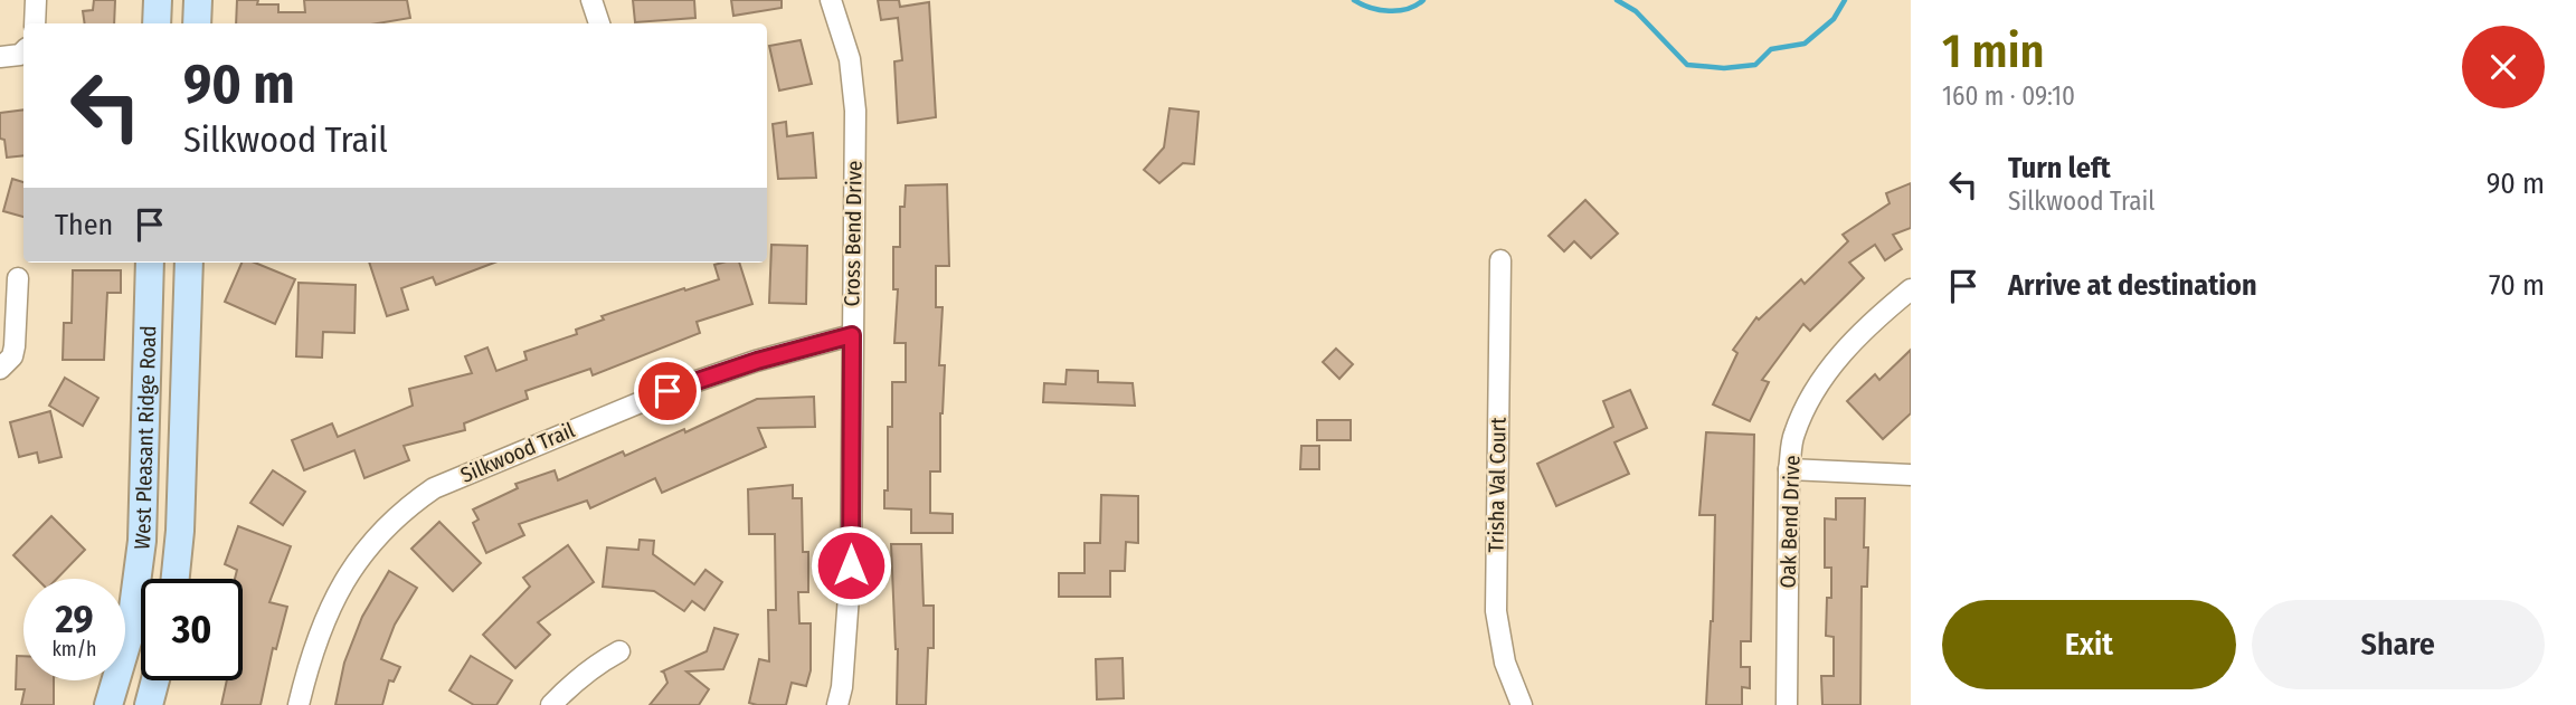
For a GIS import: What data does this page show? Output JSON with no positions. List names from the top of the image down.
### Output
{
  "streets": {
    "main road": ["West Pleasant Ridge Road"],
    "street": [
      "Cross Bend Drive",
      "Silkwood Trail",
      "Trisha Val Court",
      "Oak Bend Drive"
    ]
  },
  "crossings": [
    ["Cross Bend Drive", "Silkwood Trail"]
  ],
  "page": {
    "heading": ["1 min", "160 m · 09:10"],
    "turn": ["90 m", "Silkwood Trail"],
    "list": [
      {
        "name": "Turn left",
        "note": "Silkwood Trail",
        "value": "90 m"
      },
      {
        "name": "Arrive at destination",
        "value": "70 m"
      }
    ],
    "then": "Then",
    "speed": "29 km/h",
    "limit": "30",
    "buttons": ["Exit", "Share"]
  }
}
